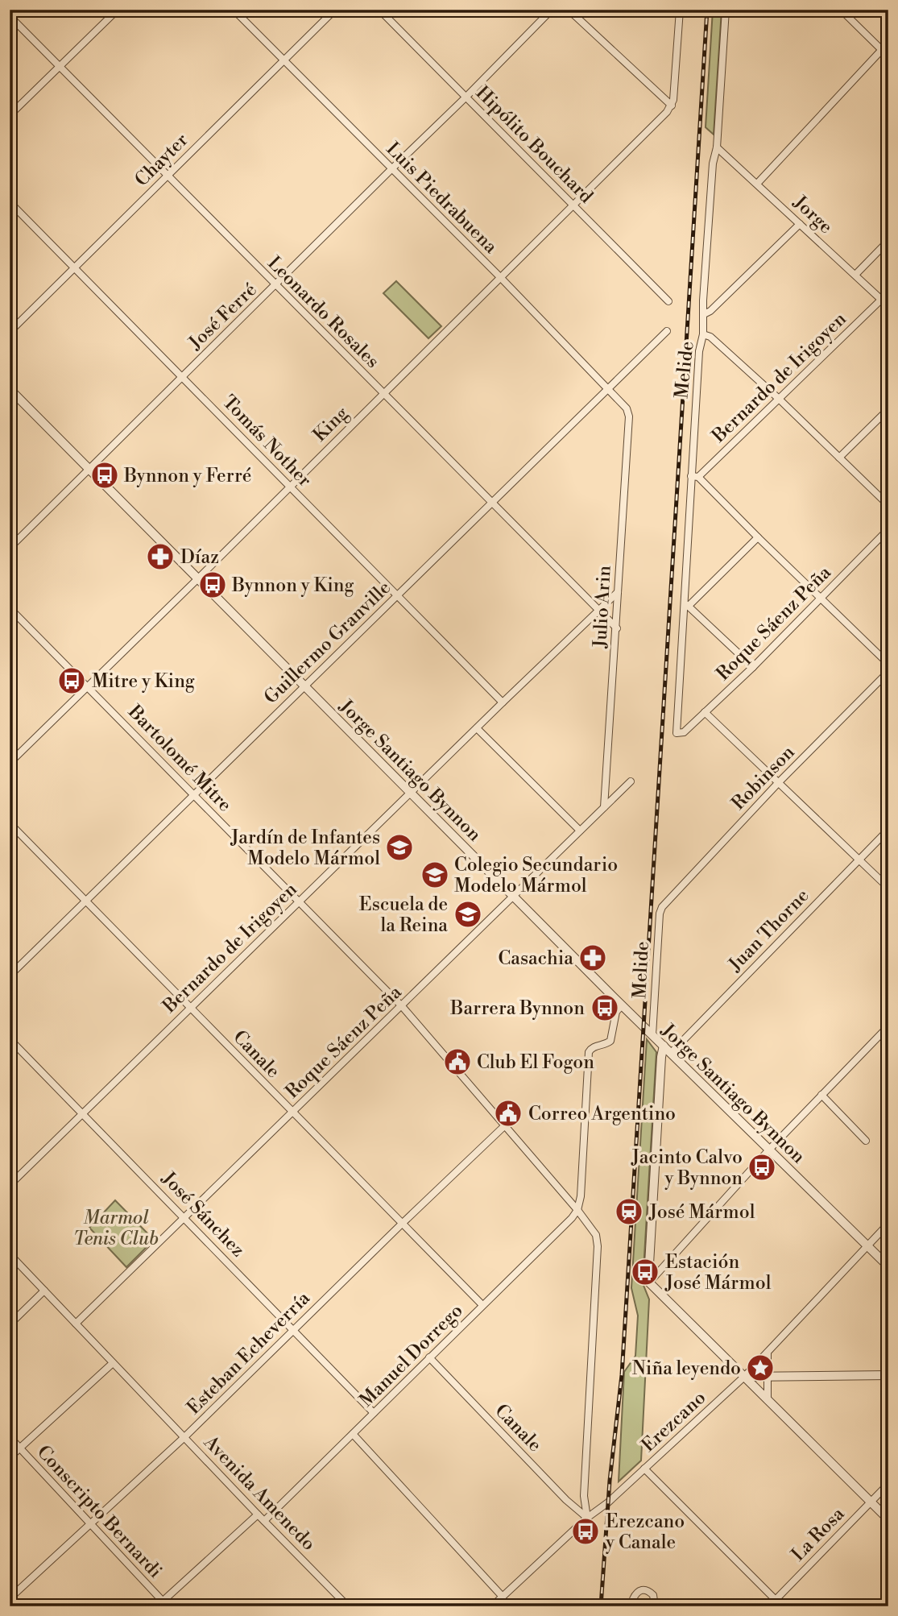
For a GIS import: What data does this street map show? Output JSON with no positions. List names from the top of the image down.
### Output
{
  "streets": {
    "street": [
      "Hipólito Bouchard",
      "Chayter",
      "Luis Piedrabuena",
      "Jorge",
      "Leonardo Rosales",
      "José Ferré",
      "Melide",
      "Bernardo de Irigoyen",
      "King",
      "Tomás Nother",
      "Julio Arin",
      "Roque Sáenz Peña",
      "Guillermo Granville",
      "Bartolomé Mitre",
      "Jorge Santiago Bynnon",
      "Robinson",
      "Juan Thorne",
      "Canale",
      "José Sánchez",
      "Esteban Echeverría",
      "Manuel Dorrego",
      "Erezcano",
      "Avenida Amenedo",
      "Conscripto Bernardi",
      "La Rosa"
    ]
  },
  "crossings": [
    ["Hipólito Bouchard", "José Ferré"],
    ["Hipólito Bouchard", "King"],
    ["Chayter", "Luis Piedrabuena"],
    ["Chayter", "Leonardo Rosales"],
    ["Chayter", "Tomás Nother"],
    ["Luis Piedrabuena", "José Ferré"],
    ["Luis Piedrabuena", "King"],
    ["Luis Piedrabuena", "Julio Arin"],
    ["Luis Piedrabuena", "Guillermo Granville"],
    ["Jorge", "Melide"],
    ["Jorge", "Bernardo de Irigoyen"],
    ["Leonardo Rosales", "José Ferré"],
    ["Leonardo Rosales", "Bernardo de Irigoyen"],
    ["Leonardo Rosales", "King"],
    ["Leonardo Rosales", "Julio Arin"],
    ["Leonardo Rosales", "Guillermo Granville"],
    ["José Ferré", "Tomás Nother"],
    ["José Ferré", "Jorge Santiago Bynnon"],
    ["Melide", "Bernardo de Irigoyen"],
    ["Melide", "Roque Sáenz Peña"],
    ["Melide", "Jorge Santiago Bynnon"],
    ["Melide", "Robinson"],
    ["Bernardo de Irigoyen", "Tomás Nother"],
    ["Bernardo de Irigoyen", "Julio Arin"],
    ["Bernardo de Irigoyen", "Bartolomé Mitre"],
    ["Bernardo de Irigoyen", "Jorge Santiago Bynnon"],
    ["Bernardo de Irigoyen", "Canale"],
    ["Bernardo de Irigoyen", "José Sánchez"],
    ["King", "Tomás Nother"],
    ["King", "Bartolomé Mitre"],
    ["King", "Jorge Santiago Bynnon"],
    ["Tomás Nother", "Guillermo Granville"],
    ["Julio Arin", "Roque Sáenz Peña"],
    ["Roque Sáenz Peña", "Bartolomé Mitre"],
    ["Roque Sáenz Peña", "Jorge Santiago Bynnon"],
    ["Roque Sáenz Peña", "Canale"],
    ["Roque Sáenz Peña", "José Sánchez"],
    ["Roque Sáenz Peña", "Avenida Amenedo"],
    ["Guillermo Granville", "Bartolomé Mitre"],
    ["Guillermo Granville", "Jorge Santiago Bynnon"],
    ["Guillermo Granville", "Canale"],
    ["Bartolomé Mitre", "Canale"],
    ["Bartolomé Mitre", "Esteban Echeverría"],
    ["Bartolomé Mitre", "Manuel Dorrego"],
    ["Bartolomé Mitre", "Erezcano"],
    ["Jorge Santiago Bynnon", "Juan Thorne"],
    ["Jorge Santiago Bynnon", "Erezcano"],
    ["Canale", "Esteban Echeverría"],
    ["Canale", "Manuel Dorrego"],
    ["Canale", "Erezcano"],
    ["José Sánchez", "Esteban Echeverría"],
    ["José Sánchez", "Manuel Dorrego"],
    ["Esteban Echeverría", "Avenida Amenedo"],
    ["Esteban Echeverría", "Conscripto Bernardi"],
    ["Manuel Dorrego", "Avenida Amenedo"]
  ],
  "parks": ["Marmol Tenis Club"],
  "places": {
    "bus stop": [
      "Bynnon y Ferré",
      "Bynnon y King",
      "Mitre y King",
      "Barrera Bynnon",
      "Jacinto Calvo y Bynnon",
      "Estación José Mármol",
      "Erezcano y Canale"
    ],
    "pharmacy": ["Díaz", "Casachia"],
    "school or university": ["Jardín de Infantes Modelo Mármol", "Colegio Secundario Modelo Mármol", "Escuela de la Reina"],
    "public building": ["Club El Fogon", "Correo Argentino"],
    "station": ["José Mármol"],
    "place": ["Niña leyendo"]
  }
}
